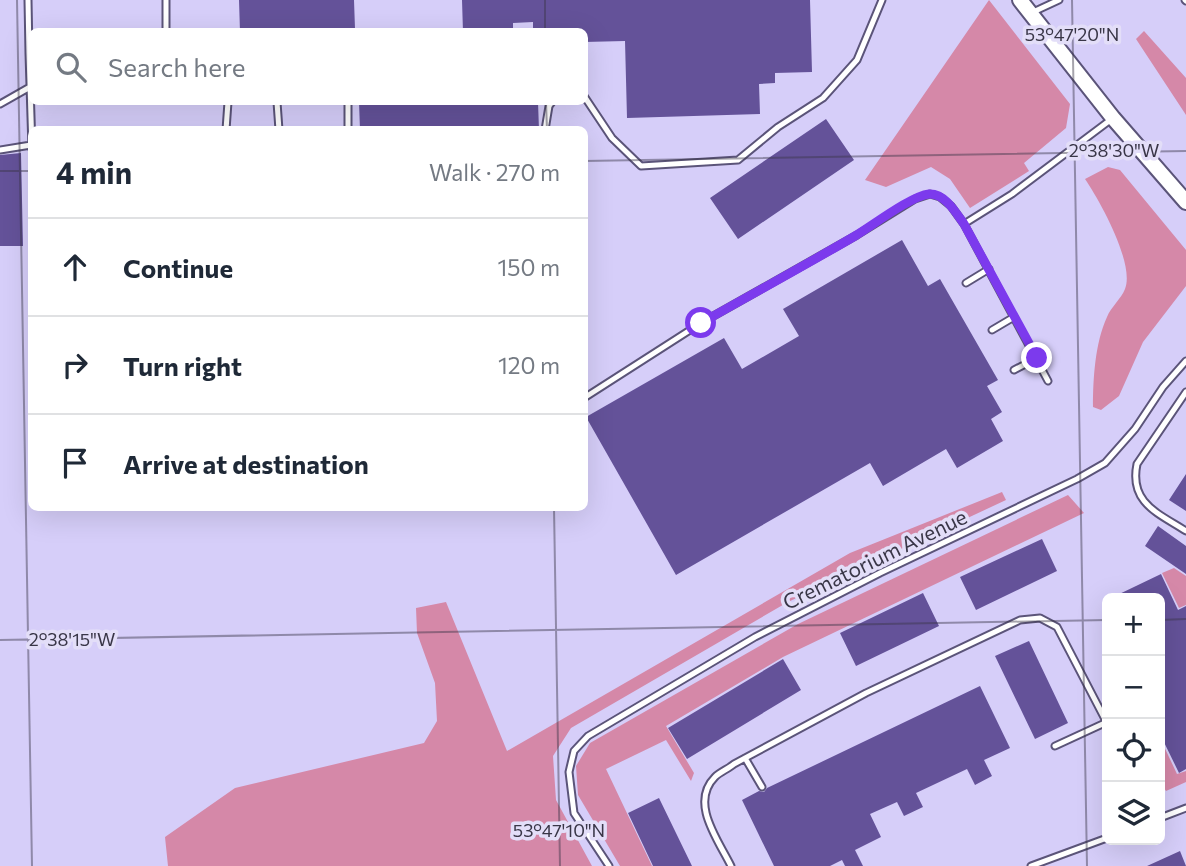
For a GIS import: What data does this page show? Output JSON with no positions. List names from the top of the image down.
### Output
{
  "streets": {
    "lane": ["Crematorium Avenue"]
  },
  "page": {
    "search": "Search here",
    "heading": ["4 min", "Walk · 270 m"],
    "list": [
      ["Continue", "150 m"],
      ["Turn right", "120 m"],
      "Arrive at destination"
    ],
    "map_buttons": ["+", "−"]
  },
  "coordinates": [
    "53°47'20\"N",
    "2°38'30\"W",
    "2°38'15\"W",
    "53°47'10\"N"
  ]
}
